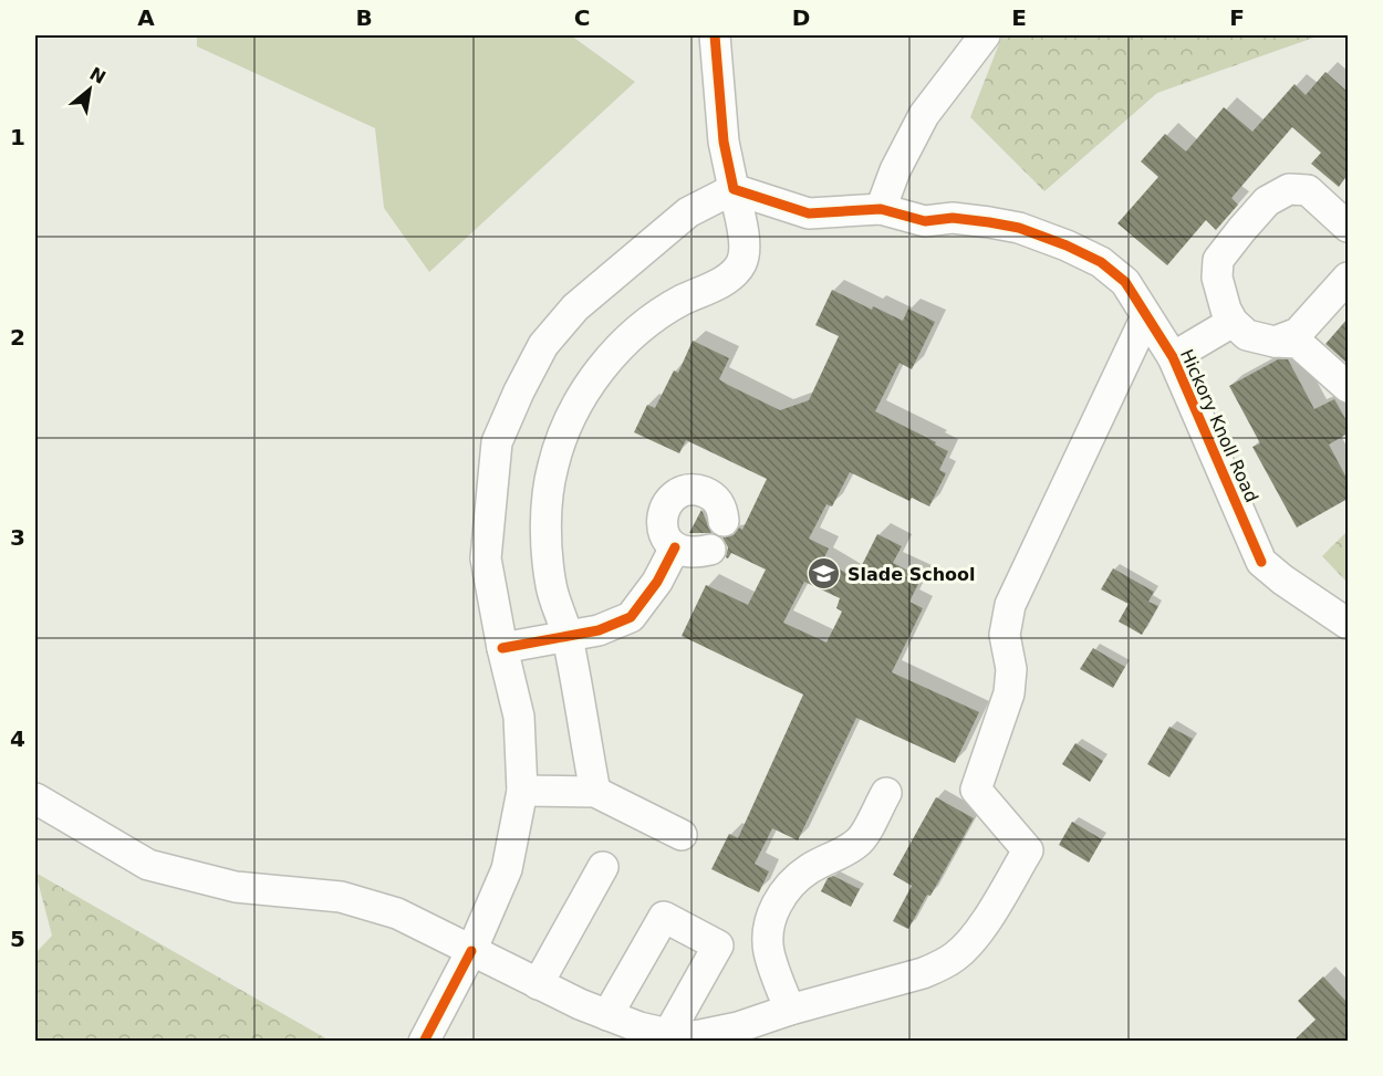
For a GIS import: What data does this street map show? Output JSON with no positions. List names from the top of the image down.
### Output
{
  "streets": {
    "street": ["Hickory Knoll Road"]
  },
  "places": {
    "school or university": ["Slade School"]
  },
  "north": "top right",
  "grid": {
    "columns": [
      "A",
      "B",
      "C",
      "D",
      "E",
      "F"
    ],
    "rows": [
      "1",
      "2",
      "3",
      "4",
      "5"
    ]
  }
}
